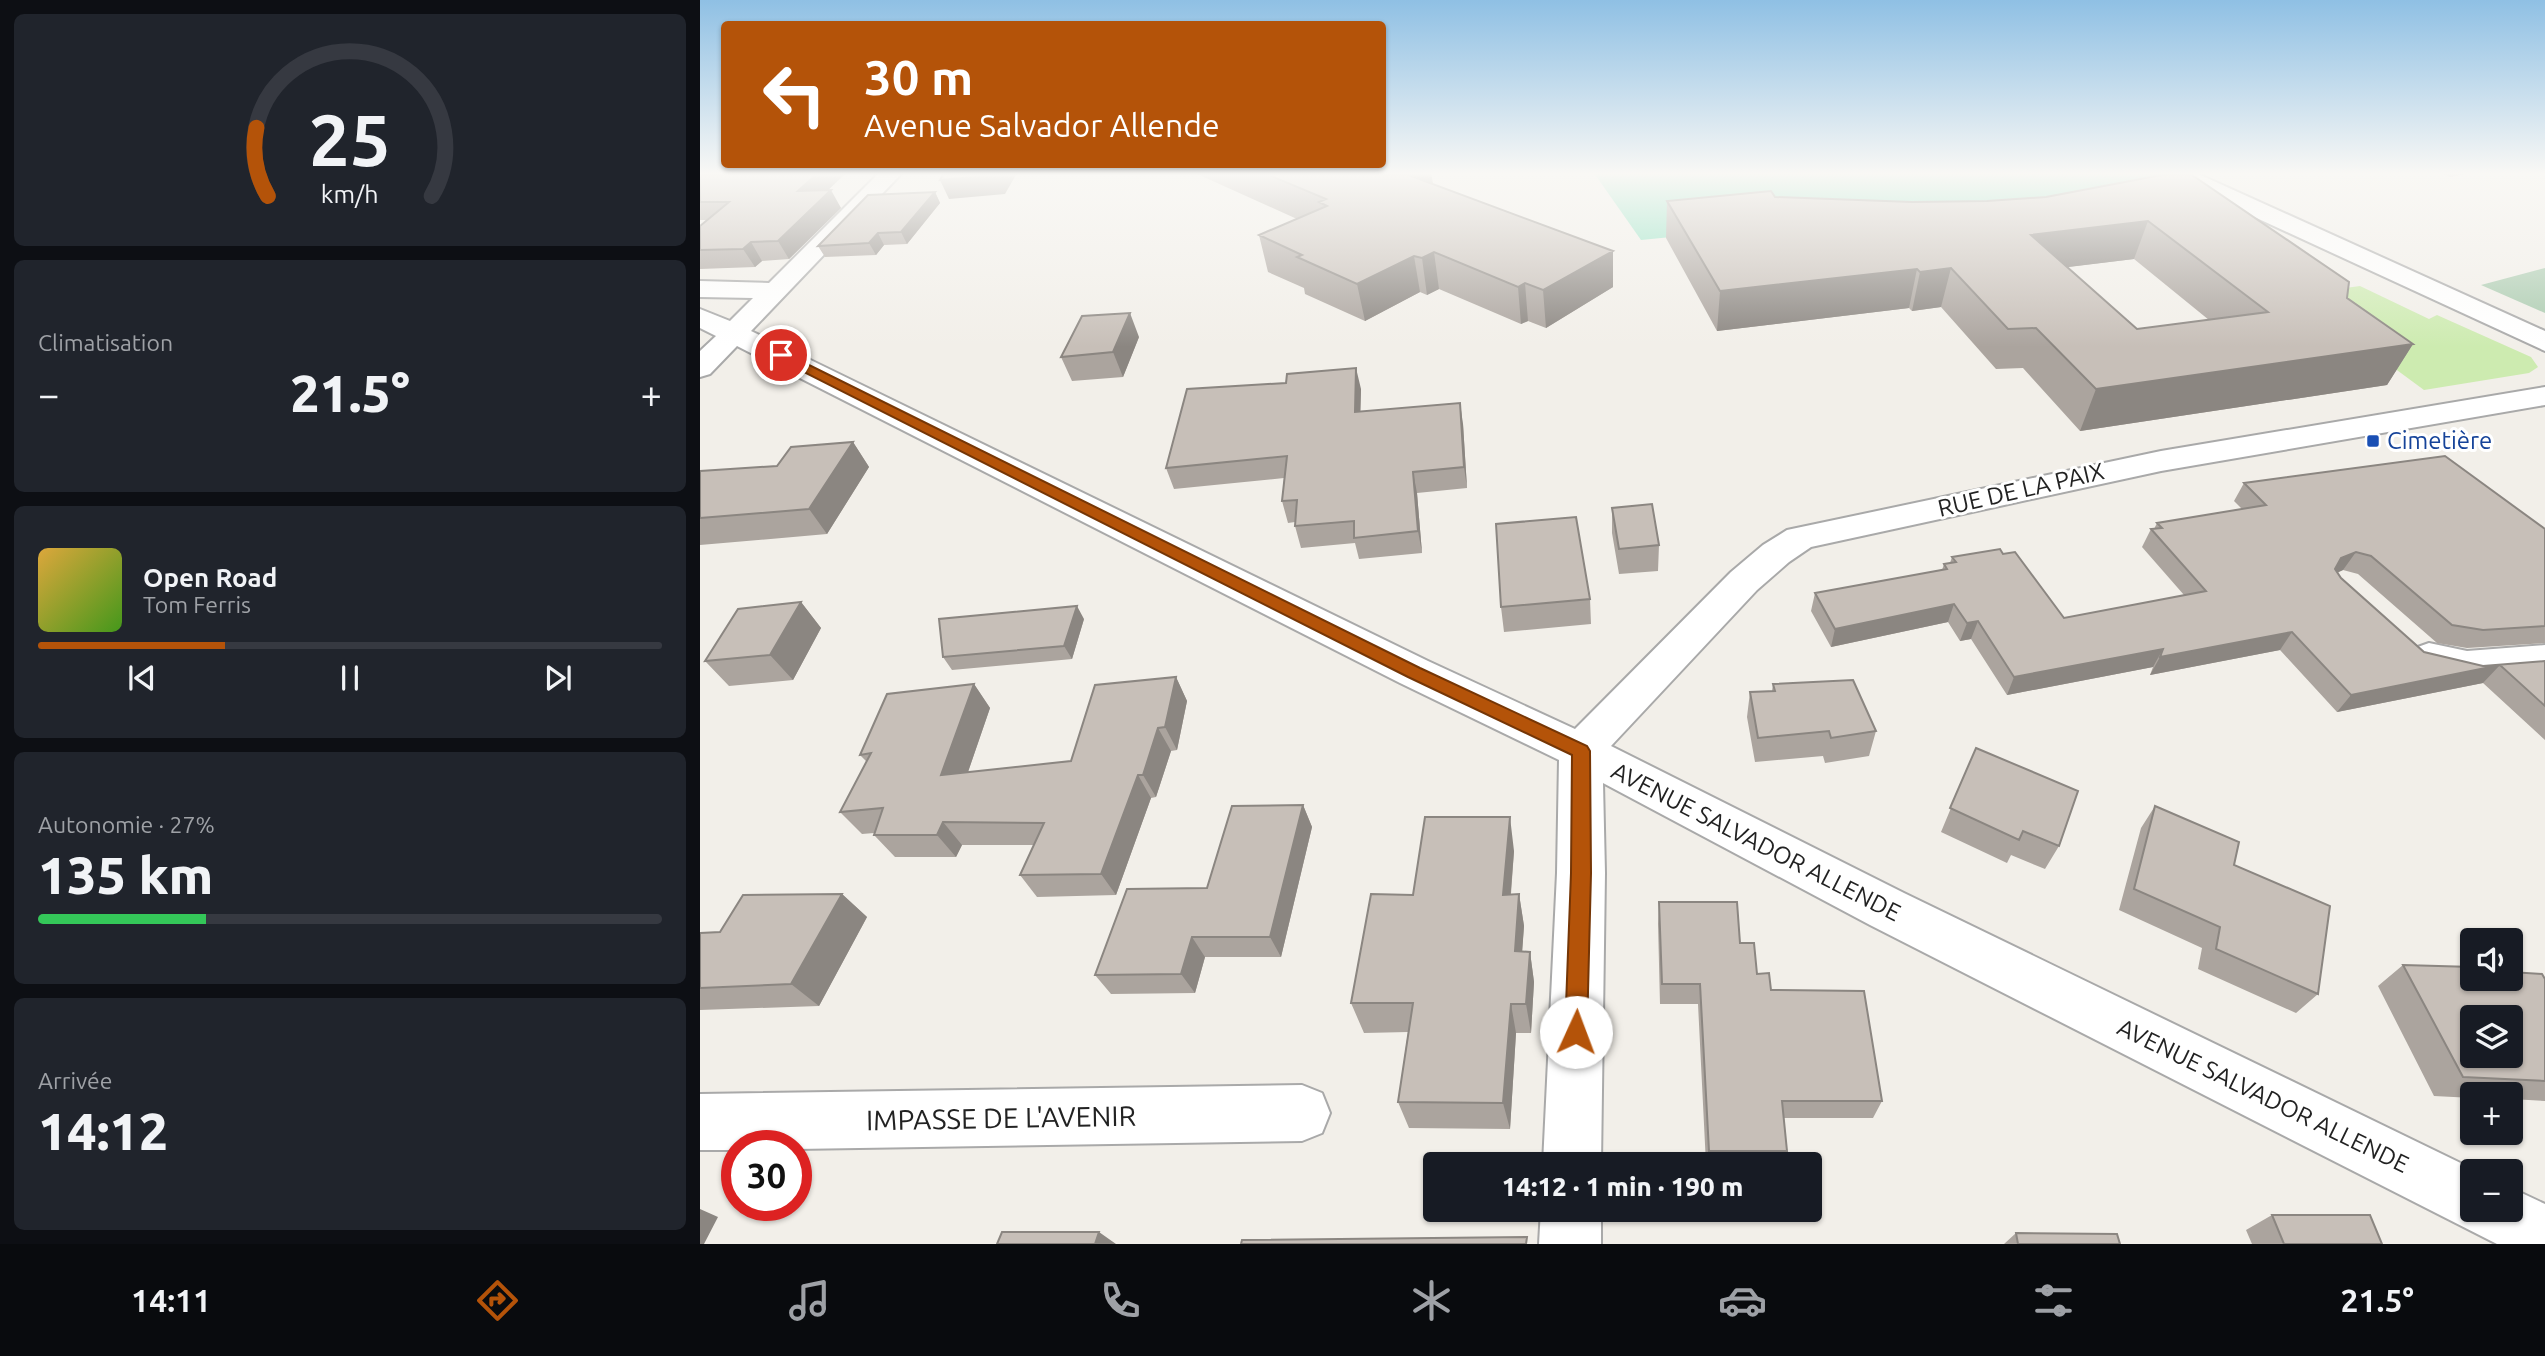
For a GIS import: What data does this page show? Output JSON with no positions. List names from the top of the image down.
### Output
{
  "streets": {
    "street": ["RUE DE LA PAIX", "AVENUE SALVADOR ALLENDE", "IMPASSE DE L'AVENIR"]
  },
  "crossings": [
    ["RUE DE LA PAIX", "AVENUE SALVADOR ALLENDE"]
  ],
  "places": {
    "transit": ["Cimetière"]
  },
  "page": {
    "turn": ["30 m", "Avenue Salvador Allende"],
    "tile": [
      "Climatisation",
      ["Autonomie · 27%", "135 km"],
      ["Arrivée", "14:12"]
    ],
    "heat": ["−", "21.5°", "+"],
    "song": ["Open Road", "Tom Ferris"],
    "map_buttons": ["+", "−"],
    "limit": "30",
    "trip": "14:12 · 1 min · 190 m",
    "tabs": ["14:11", "21.5°"],
    "gauge": ["25", "km/h"]
  }
}
